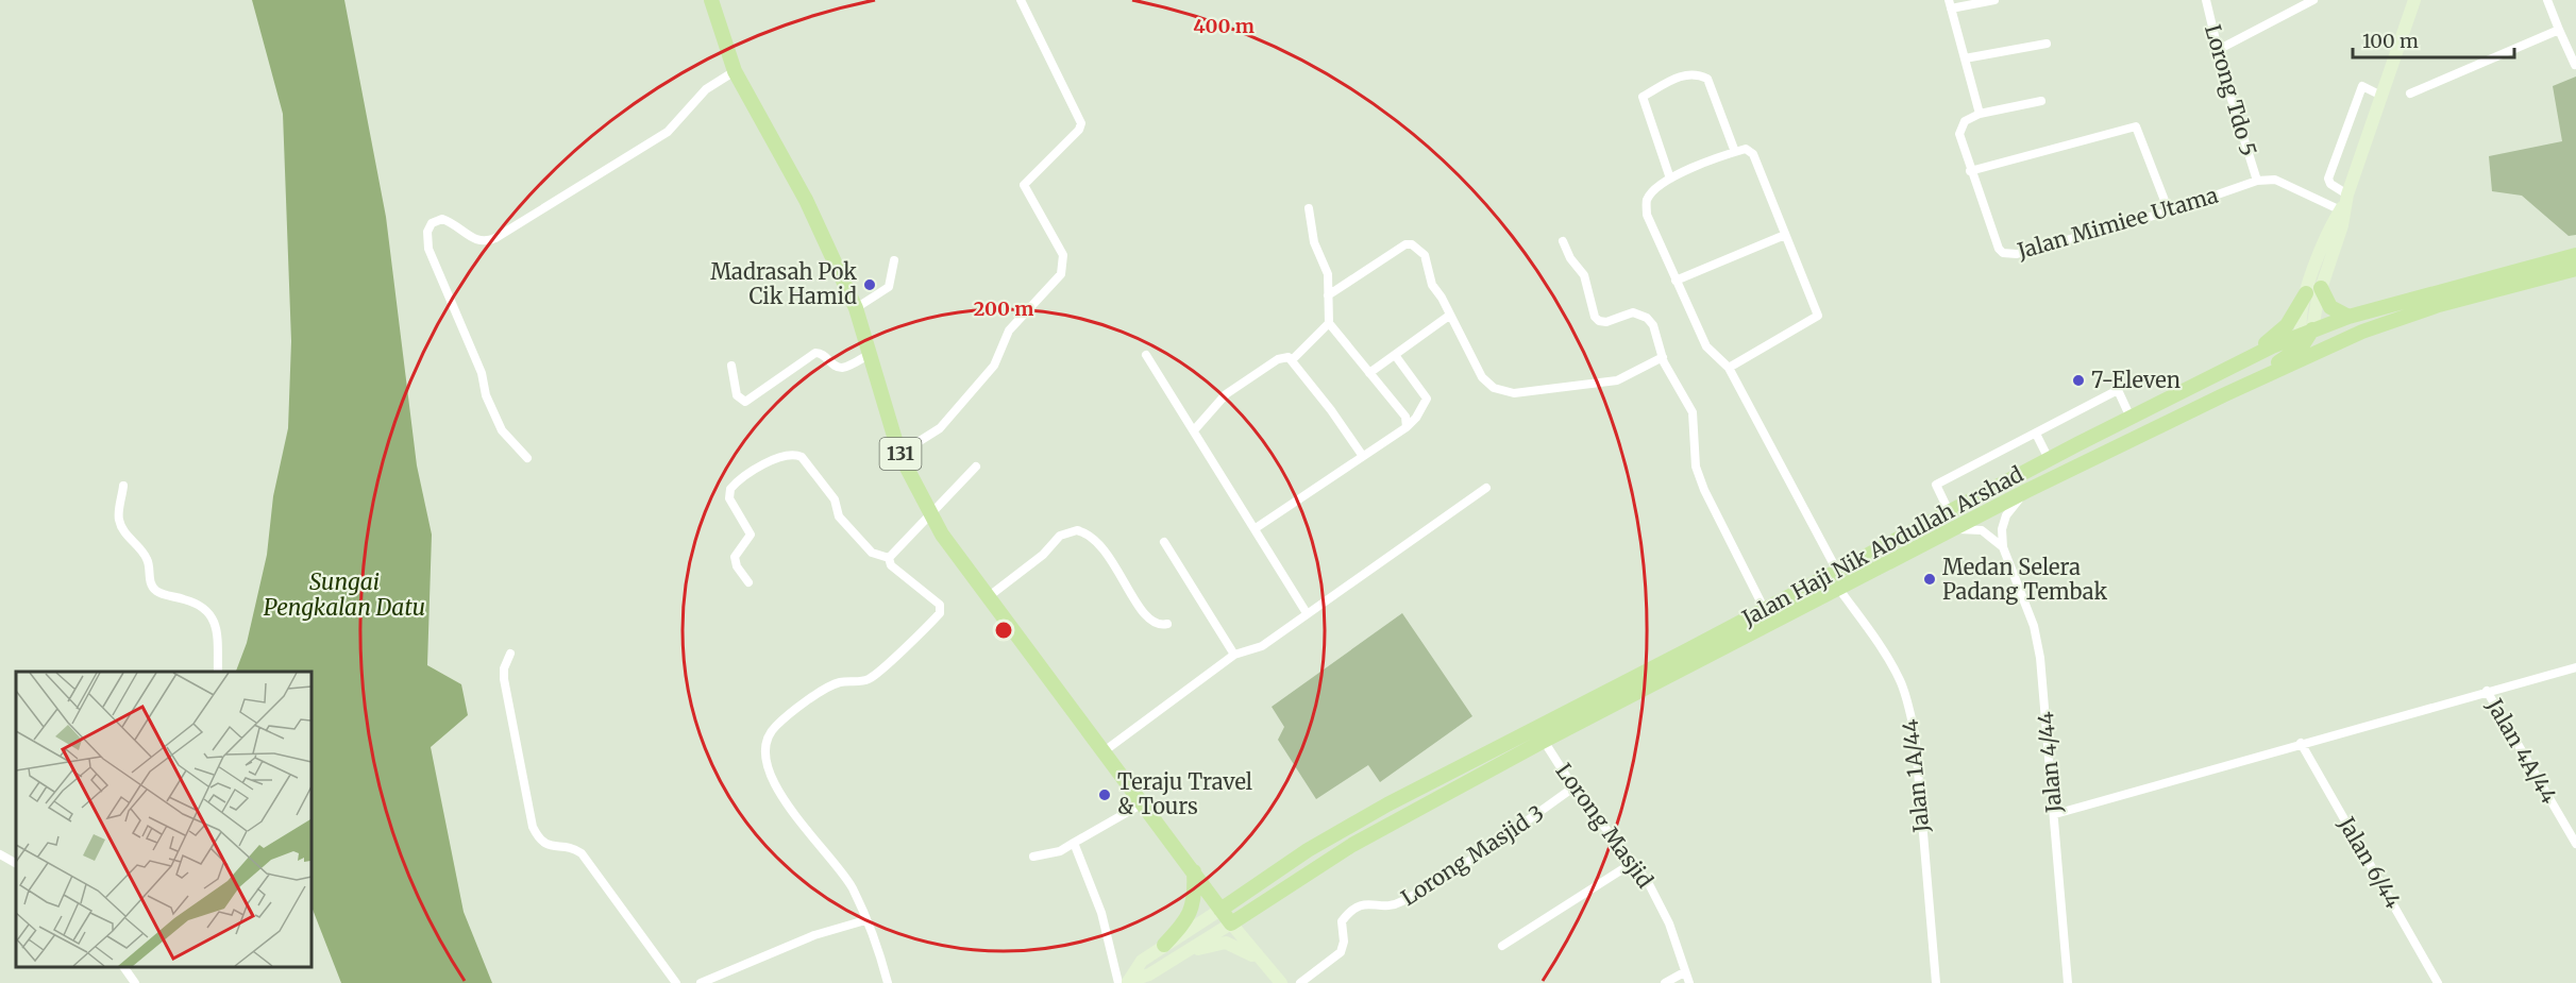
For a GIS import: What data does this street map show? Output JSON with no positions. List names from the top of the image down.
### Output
{
  "streets": {
    "main road": ["131", "Jalan Haji Nik Abdullah Arshad"],
    "street": [
      "Lorong Tdo 5",
      "Jalan Mimiee Utama",
      "Jalan 4A/44",
      "Jalan 4/44",
      "Jalan 1A/44",
      "Lorong Masjid",
      "Lorong Masjid 3",
      "Jalan 6/44"
    ]
  },
  "crossings": [
    ["Lorong Tdo 5", "Jalan Mimiee Utama"],
    ["131", "Jalan Haji Nik Abdullah Arshad"],
    ["Jalan Haji Nik Abdullah Arshad", "Jalan 1A/44"],
    ["Jalan Haji Nik Abdullah Arshad", "Lorong Masjid"],
    ["Lorong Masjid", "Lorong Masjid 3"]
  ],
  "water": ["Sungai Pengkalan Datu"],
  "places": [
    "Madrasah Pok Cik Hamid",
    "7-Eleven",
    "Medan Selera Padang Tembak",
    "Teraju Travel & Tours"
  ],
  "scale_bar": "100 m",
  "rings": ["400 m", "200 m"]
}
